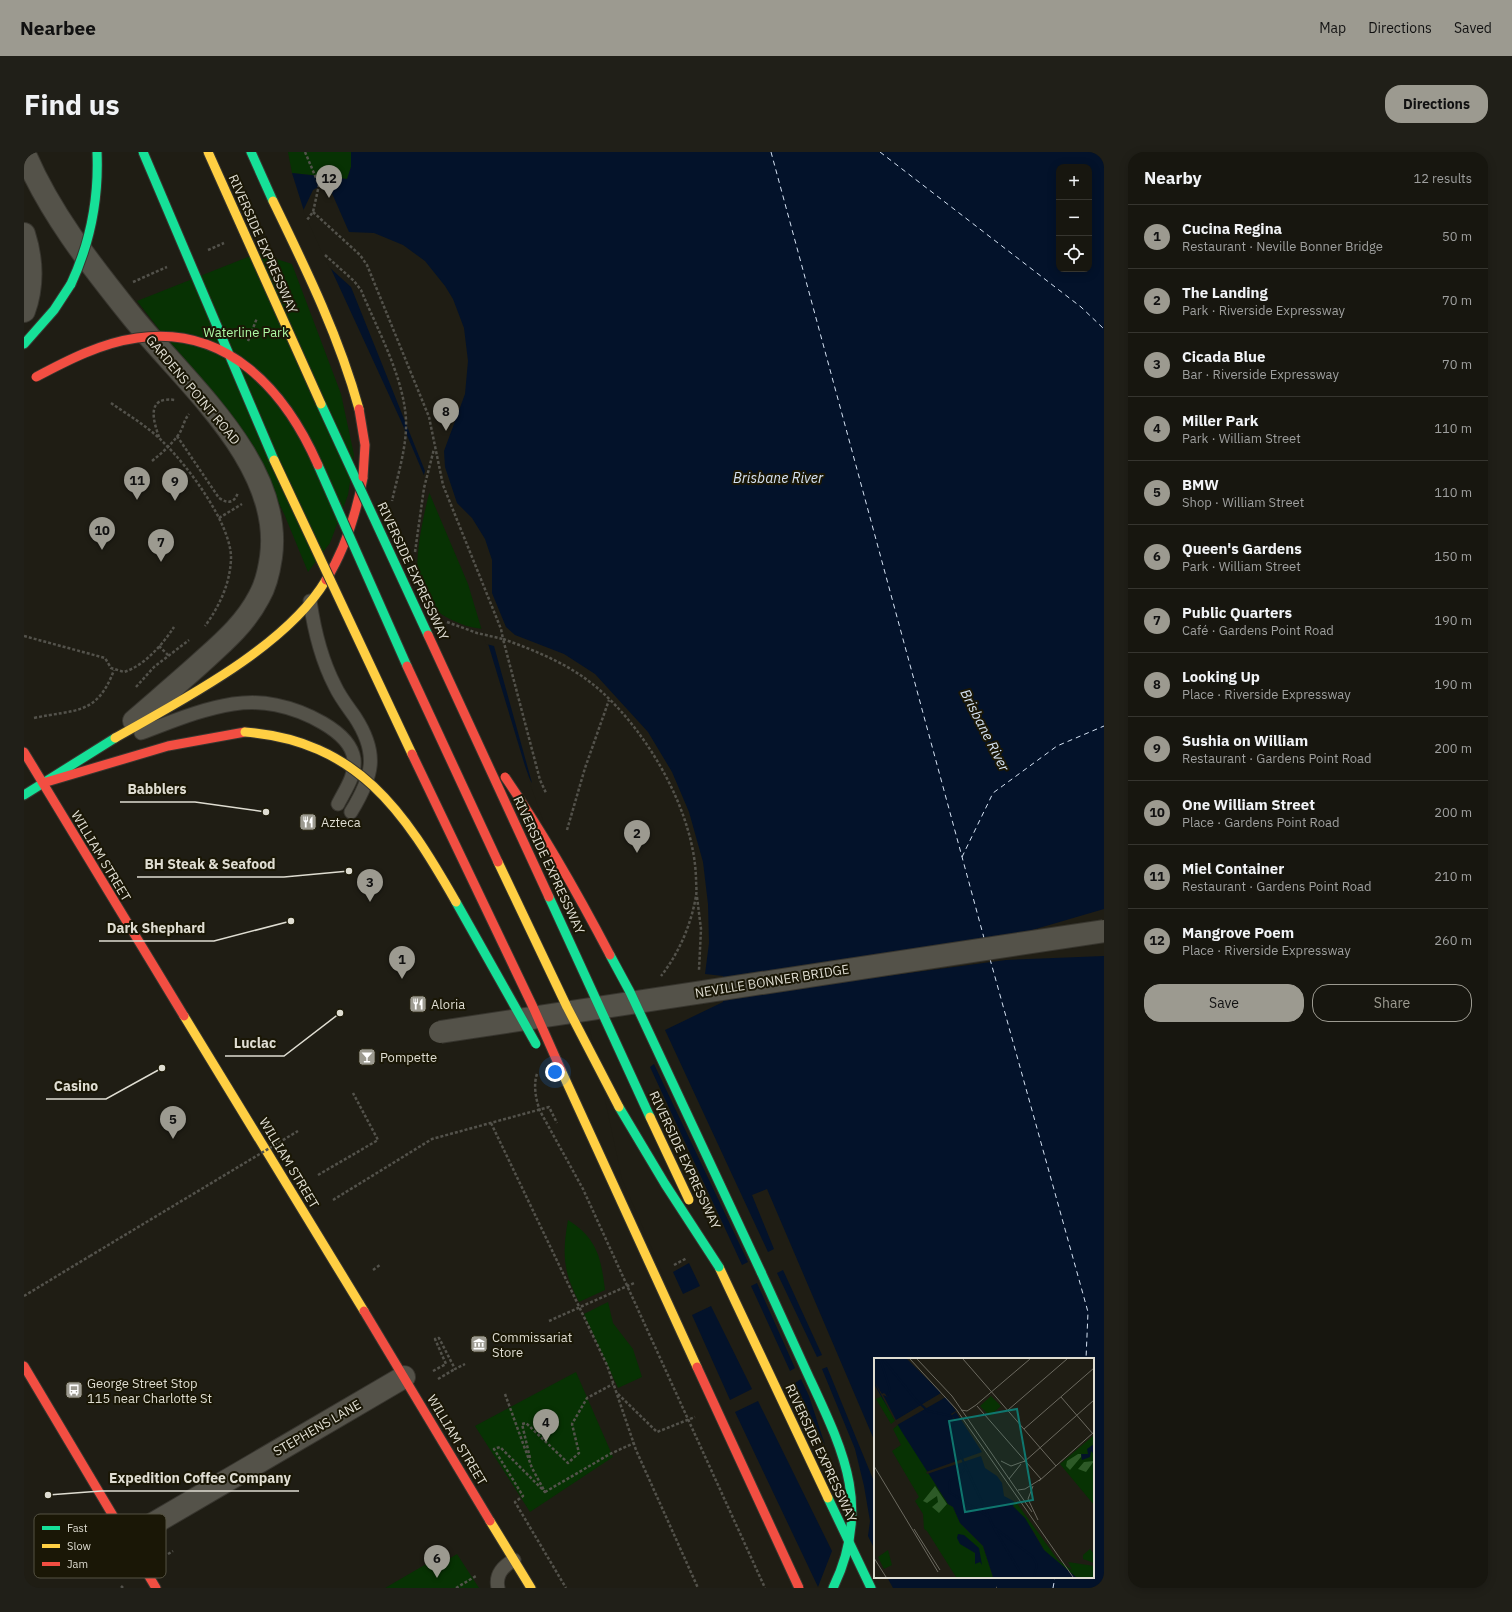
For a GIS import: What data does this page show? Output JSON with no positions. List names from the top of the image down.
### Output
{
  "streets": {
    "main road": ["RIVERSIDE EXPRESSWAY", "WILLIAM STREET"],
    "street": ["GARDENS POINT ROAD", "NEVILLE BONNER BRIDGE", "STEPHENS LANE"]
  },
  "crossings": [
    ["WILLIAM STREET", "STEPHENS LANE"]
  ],
  "water": ["Brisbane River"],
  "parks": ["Waterline Park"],
  "places": {
    "other": [
      "Babblers",
      "BH Steak & Seafood",
      "Dark Shephard",
      "Luclac",
      "Casino",
      "Expedition Coffee Company"
    ],
    "restaurant": ["Azteca", "Aloria"],
    "bar": ["Pompette"],
    "museum": ["Commissariat Store"],
    "bus stop": ["George Street Stop 115 near Charlotte St"]
  },
  "legend": ["Fast", "Slow", "Jam"],
  "page": {
    "header": "Nearbee",
    "nav": ["Map", "Directions", "Saved"],
    "buttons": [
      "Directions",
      ["Save", "Share"]
    ],
    "title": "Find us",
    "heading": ["Nearby", "12 results"],
    "map_buttons": ["+", "−"],
    "pins": [
      "12",
      "8",
      "11",
      "9",
      "10",
      "7",
      "2",
      "3",
      "1",
      "5",
      "4",
      "6"
    ],
    "list": [
      {
        "mark": "1",
        "name": "Cucina Regina",
        "note": "Restaurant · Neville Bonner Bridge",
        "value": "50 m"
      },
      {
        "mark": "2",
        "name": "The Landing",
        "note": "Park · Riverside Expressway",
        "value": "70 m"
      },
      {
        "mark": "3",
        "name": "Cicada Blue",
        "note": "Bar · Riverside Expressway",
        "value": "70 m"
      },
      {
        "mark": "4",
        "name": "Miller Park",
        "note": "Park · William Street",
        "value": "110 m"
      },
      {
        "mark": "5",
        "name": "BMW",
        "note": "Shop · William Street",
        "value": "110 m"
      },
      {
        "mark": "6",
        "name": "Queen's Gardens",
        "note": "Park · William Street",
        "value": "150 m"
      },
      {
        "mark": "7",
        "name": "Public Quarters",
        "note": "Café · Gardens Point Road",
        "value": "190 m"
      },
      {
        "mark": "8",
        "name": "Looking Up",
        "note": "Place · Riverside Expressway",
        "value": "190 m"
      },
      {
        "mark": "9",
        "name": "Sushia on William",
        "note": "Restaurant · Gardens Point Road",
        "value": "200 m"
      },
      {
        "mark": "10",
        "name": "One William Street",
        "note": "Place · Gardens Point Road",
        "value": "200 m"
      },
      {
        "mark": "11",
        "name": "Miel Container",
        "note": "Restaurant · Gardens Point Road",
        "value": "210 m"
      },
      {
        "mark": "12",
        "name": "Mangrove Poem",
        "note": "Place · Riverside Expressway",
        "value": "260 m"
      }
    ]
  }
}
